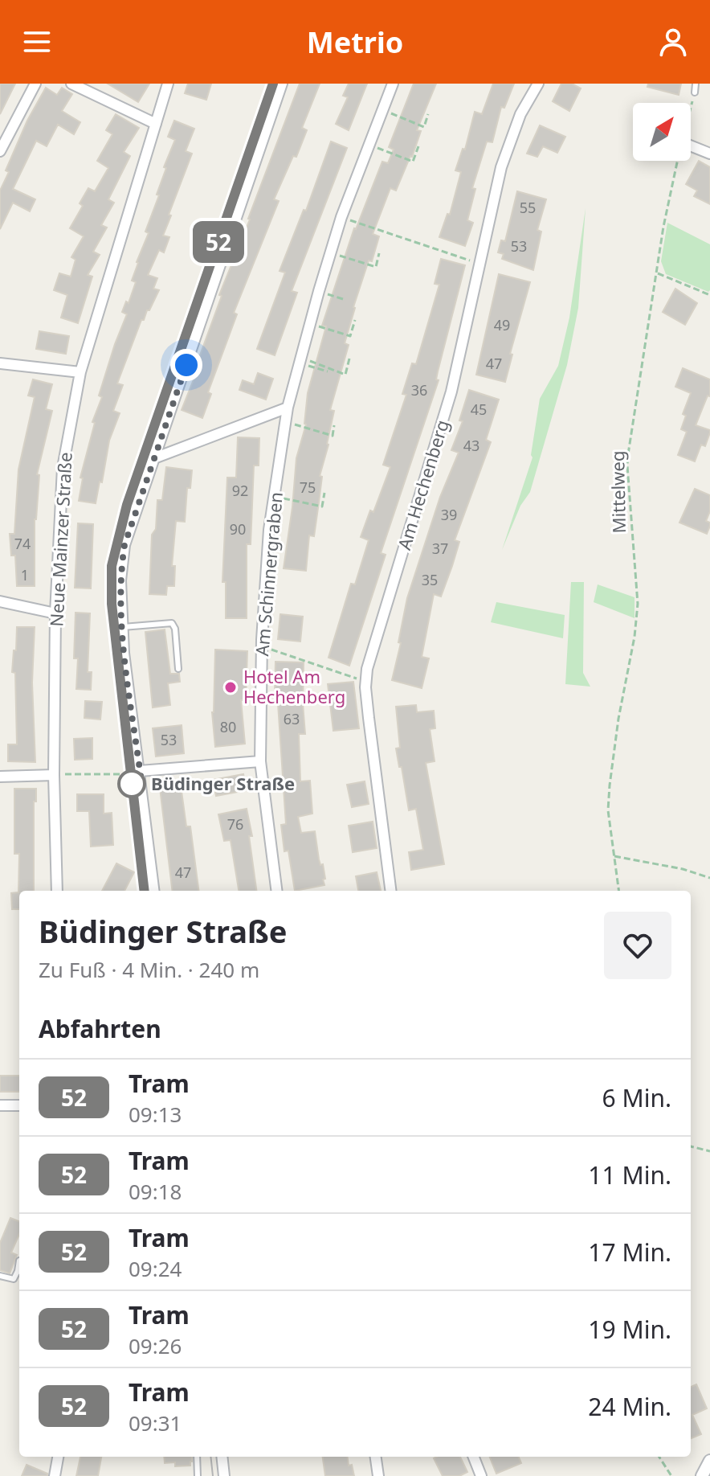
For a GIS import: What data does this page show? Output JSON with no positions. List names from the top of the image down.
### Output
{
  "streets": {
    "street": ["Am Hechenberg", "Neue Mainzer Straße", "Am Schinnergraben"],
    "path": ["Mittelweg"]
  },
  "places": ["Hotel Am Hechenberg", "Büdinger Straße"],
  "lines": ["tram line 52"],
  "house_numbers": [
    "55",
    "53",
    "49",
    "47",
    "36",
    "45",
    "43",
    "75",
    "92",
    "39",
    "90",
    "74",
    "37",
    "1",
    "35",
    "63",
    "80",
    "53",
    "76",
    "47"
  ],
  "north": "top right",
  "page": {
    "header": "Metrio",
    "on_map": "52",
    "heading": [
      ["Büdinger Straße", "Zu Fuß · 4 Min. · 240 m"],
      "Abfahrten"
    ],
    "list": [
      {
        "mark": "52",
        "name": "Tram",
        "note": "09:13",
        "value": "6 Min."
      },
      {
        "mark": "52",
        "name": "Tram",
        "note": "09:18",
        "value": "11 Min."
      },
      {
        "mark": "52",
        "name": "Tram",
        "note": "09:24",
        "value": "17 Min."
      },
      {
        "mark": "52",
        "name": "Tram",
        "note": "09:26",
        "value": "19 Min."
      },
      {
        "mark": "52",
        "name": "Tram",
        "note": "09:31",
        "value": "24 Min."
      }
    ]
  }
}
